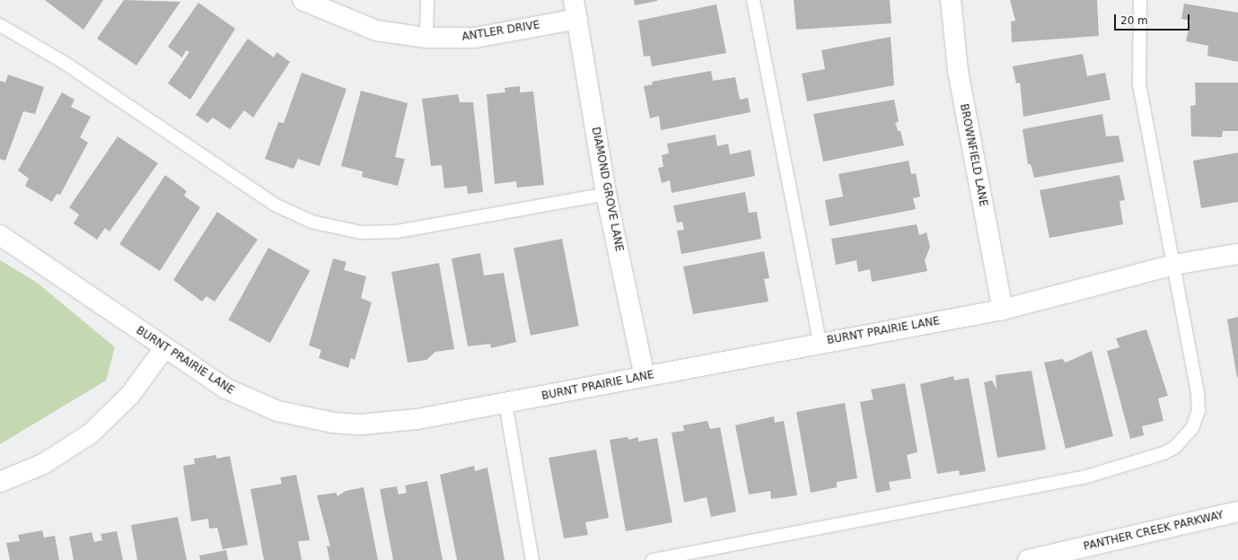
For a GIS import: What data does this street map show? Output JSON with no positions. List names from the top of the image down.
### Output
{
  "streets": {
    "street": [
      "ANTLER DRIVE",
      "BROWNFIELD LANE",
      "DIAMOND GROVE LANE",
      "BURNT PRAIRIE LANE",
      "PANTHER CREEK PARKWAY"
    ]
  },
  "crossings": [
    ["ANTLER DRIVE", "DIAMOND GROVE LANE"],
    ["BROWNFIELD LANE", "BURNT PRAIRIE LANE"],
    ["DIAMOND GROVE LANE", "BURNT PRAIRIE LANE"]
  ],
  "scale_bar": "20 m"
}
